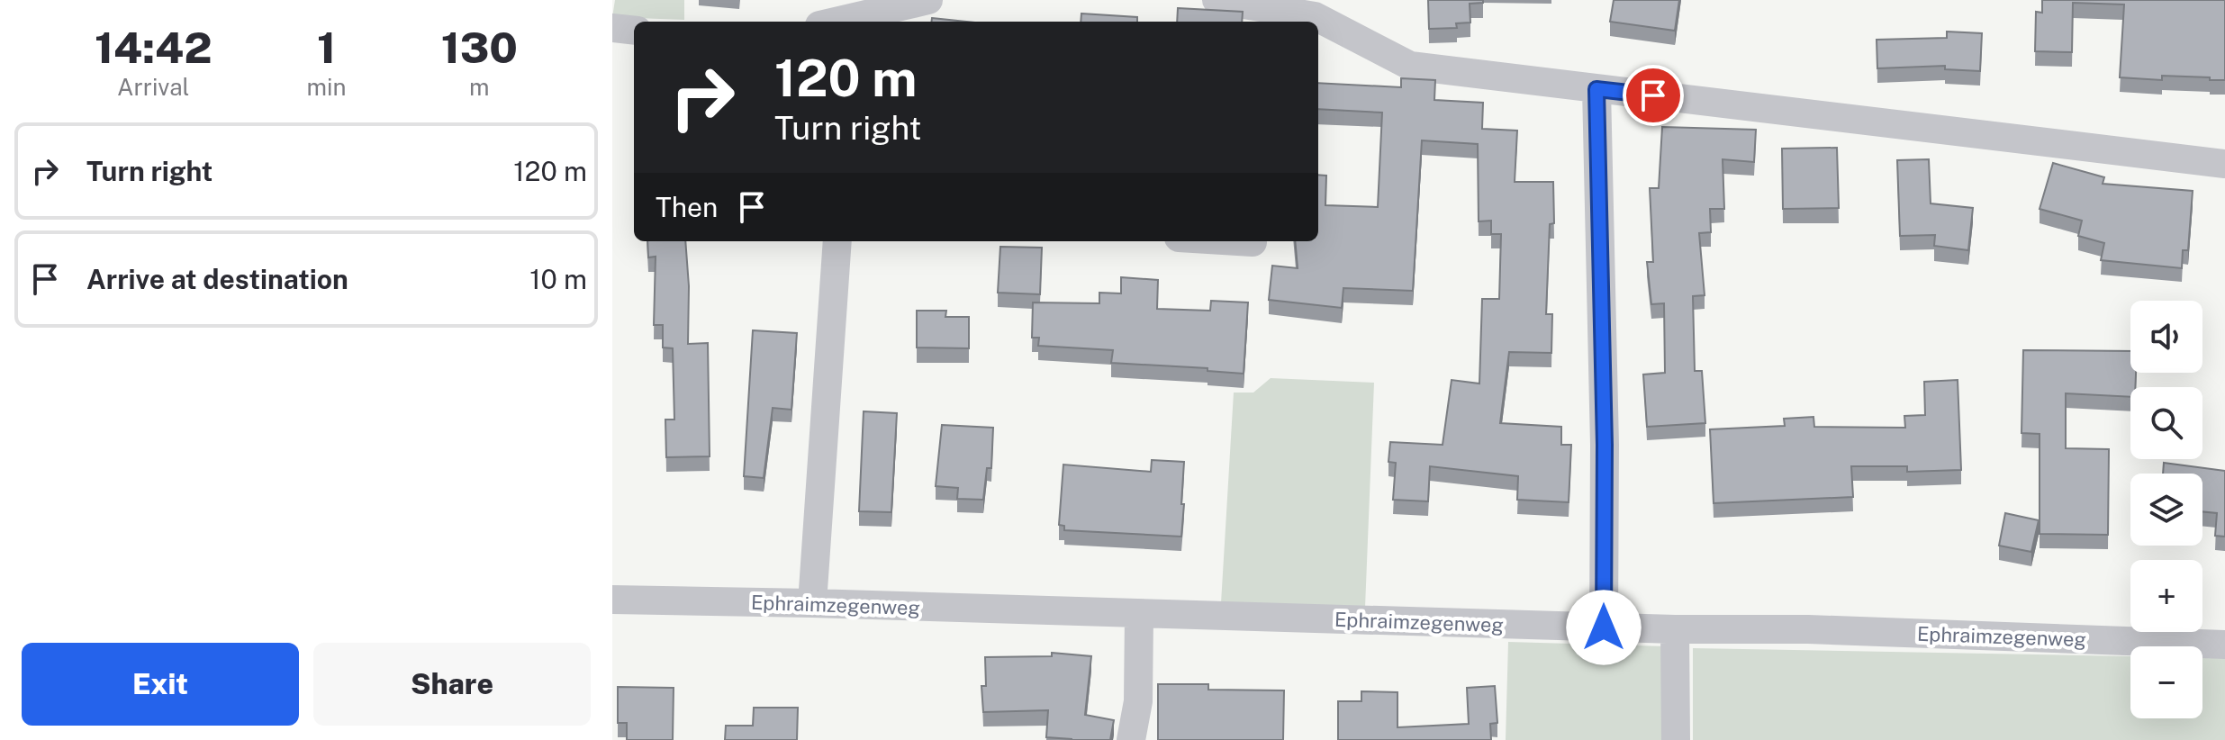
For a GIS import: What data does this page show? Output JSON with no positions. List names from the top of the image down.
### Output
{
  "streets": {
    "street": ["Ephraimzegenweg"]
  },
  "page": {
    "eta": [
      "14:42",
      "Arrival",
      "1",
      "min",
      "130",
      "m"
    ],
    "turn": ["120 m", "Turn right"],
    "list": [
      {
        "name": "Turn right",
        "value": "120 m"
      },
      {
        "name": "Arrive at destination",
        "value": "10 m"
      }
    ],
    "then": "Then",
    "map_buttons": ["+", "−"],
    "buttons": ["Exit", "Share"]
  }
}
